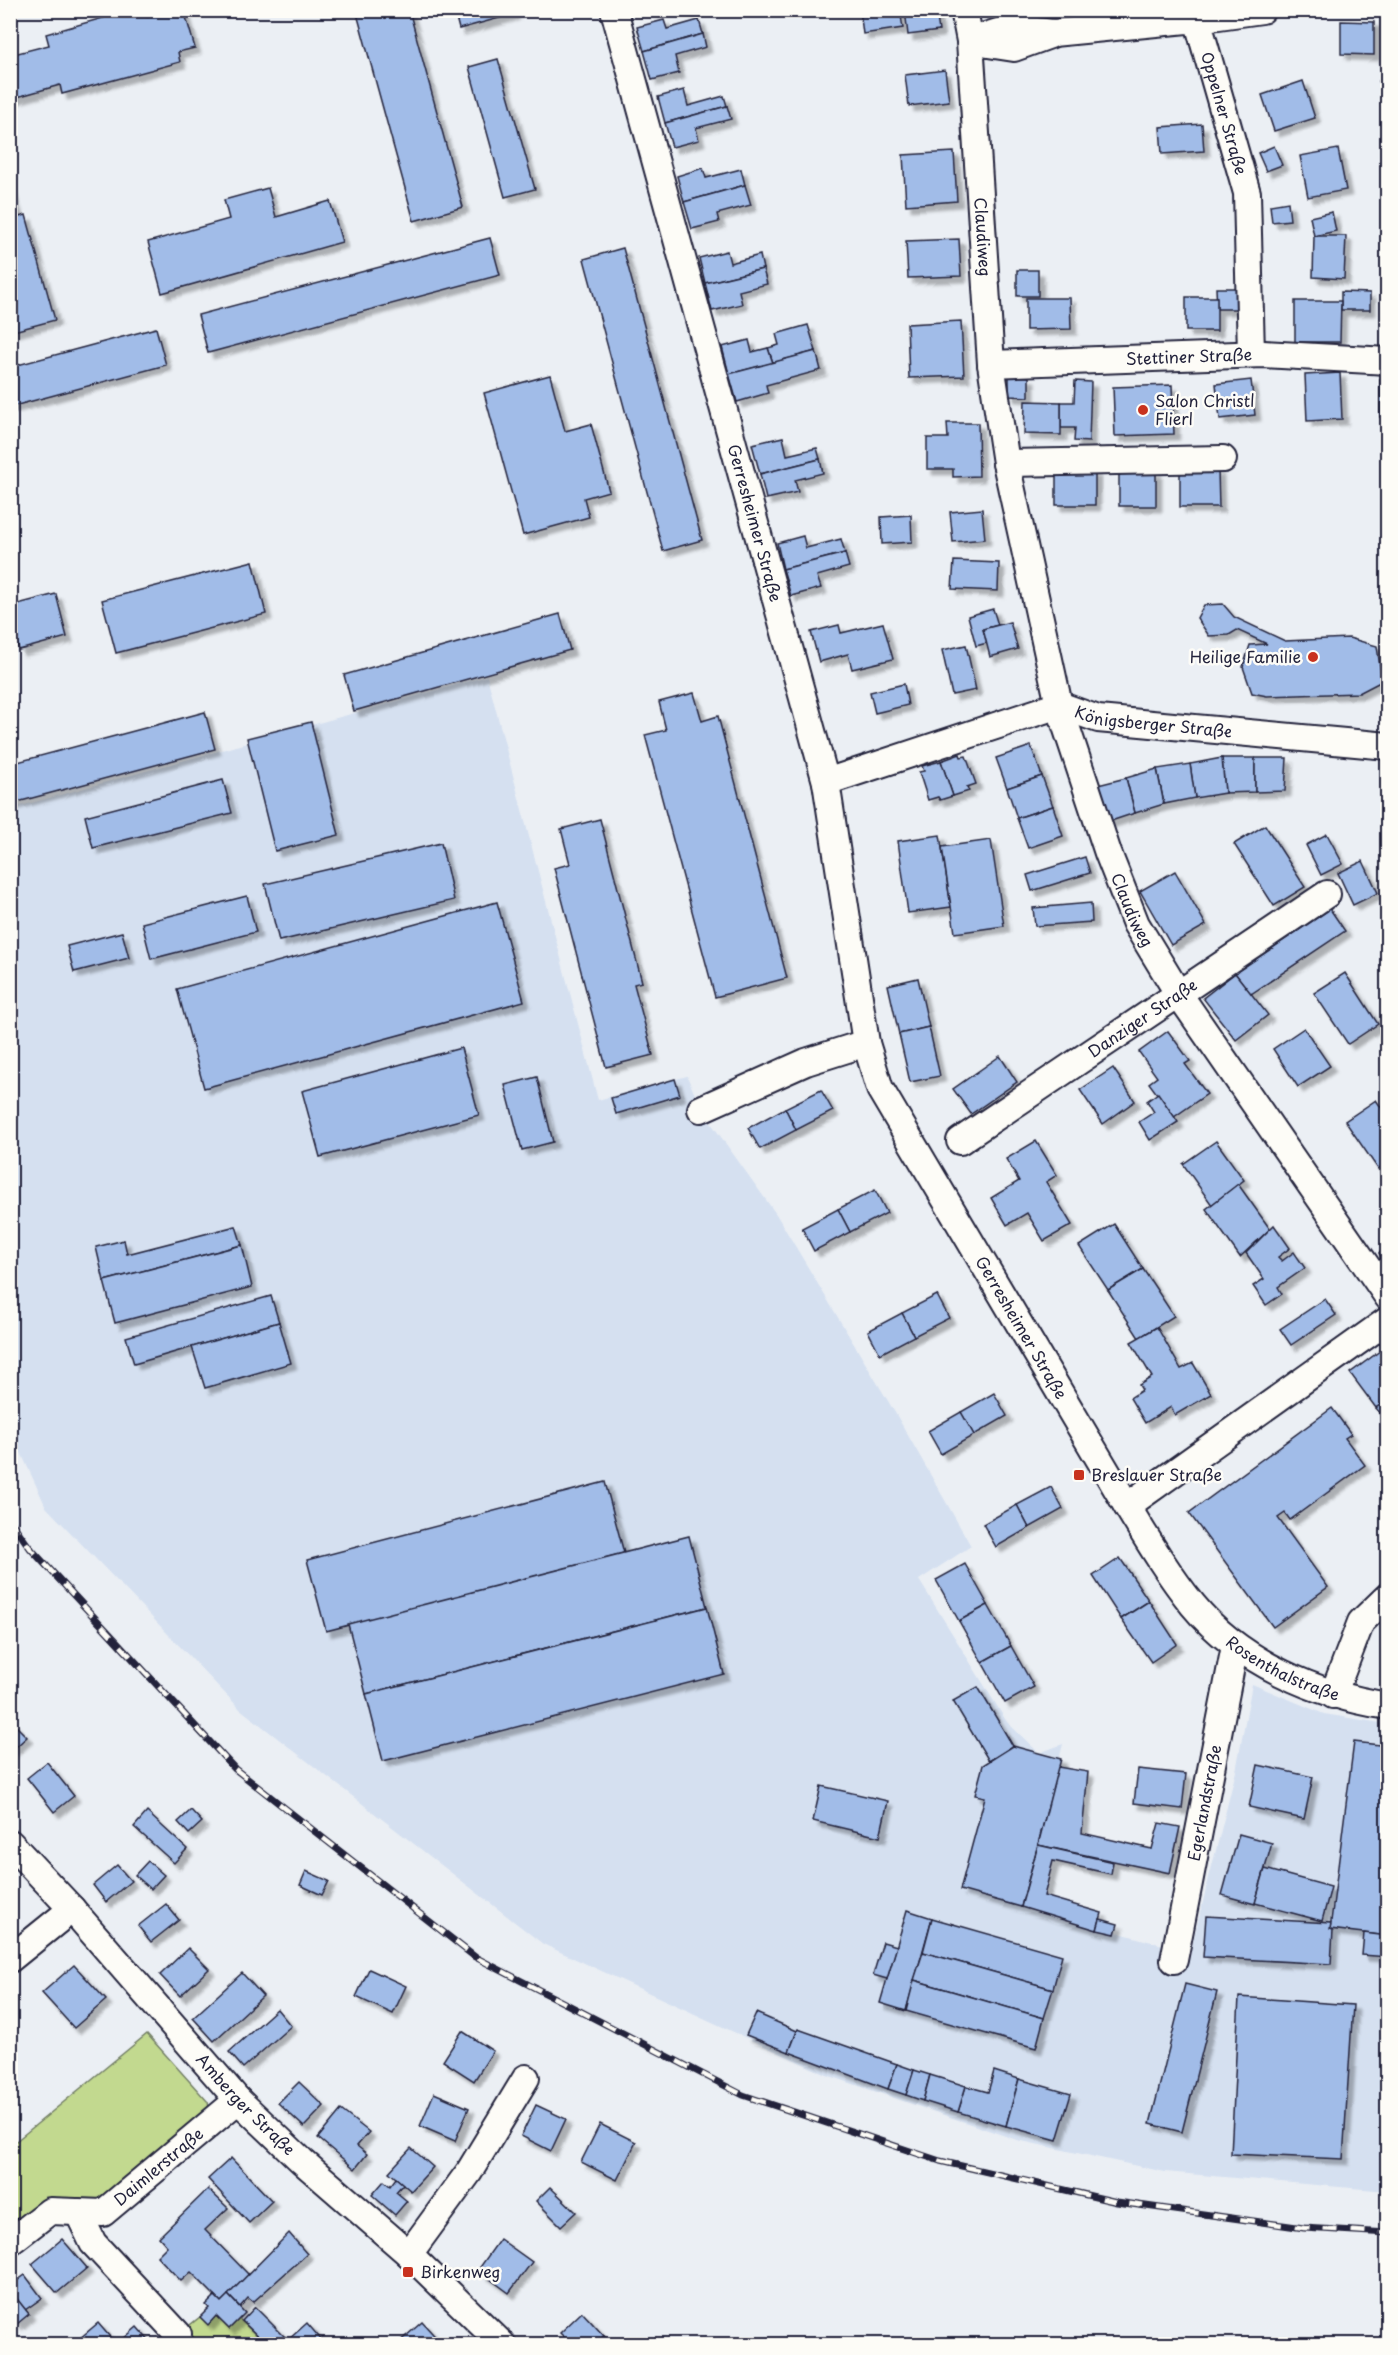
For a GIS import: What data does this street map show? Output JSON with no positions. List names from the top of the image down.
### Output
{
  "streets": {
    "street": [
      "Oppelner Straße",
      "Claudiweg",
      "Stettiner Straße",
      "Gerresheimer Straße",
      "Königsberger Straße",
      "Danziger Straße",
      "Rosenthalstraße",
      "Egerlandstraße",
      "Amberger Straße",
      "Daimlerstraße"
    ]
  },
  "crossings": [
    ["Oppelner Straße", "Stettiner Straße"],
    ["Claudiweg", "Stettiner Straße"],
    ["Claudiweg", "Königsberger Straße"],
    ["Claudiweg", "Danziger Straße"],
    ["Gerresheimer Straße", "Königsberger Straße"],
    ["Gerresheimer Straße", "Rosenthalstraße"],
    ["Rosenthalstraße", "Egerlandstraße"],
    ["Amberger Straße", "Daimlerstraße"]
  ],
  "places": {
    "other": ["Salon Christl Flierl", "Heilige Familie"],
    "transit": ["Breslauer Straße", "Birkenweg"]
  }
}
